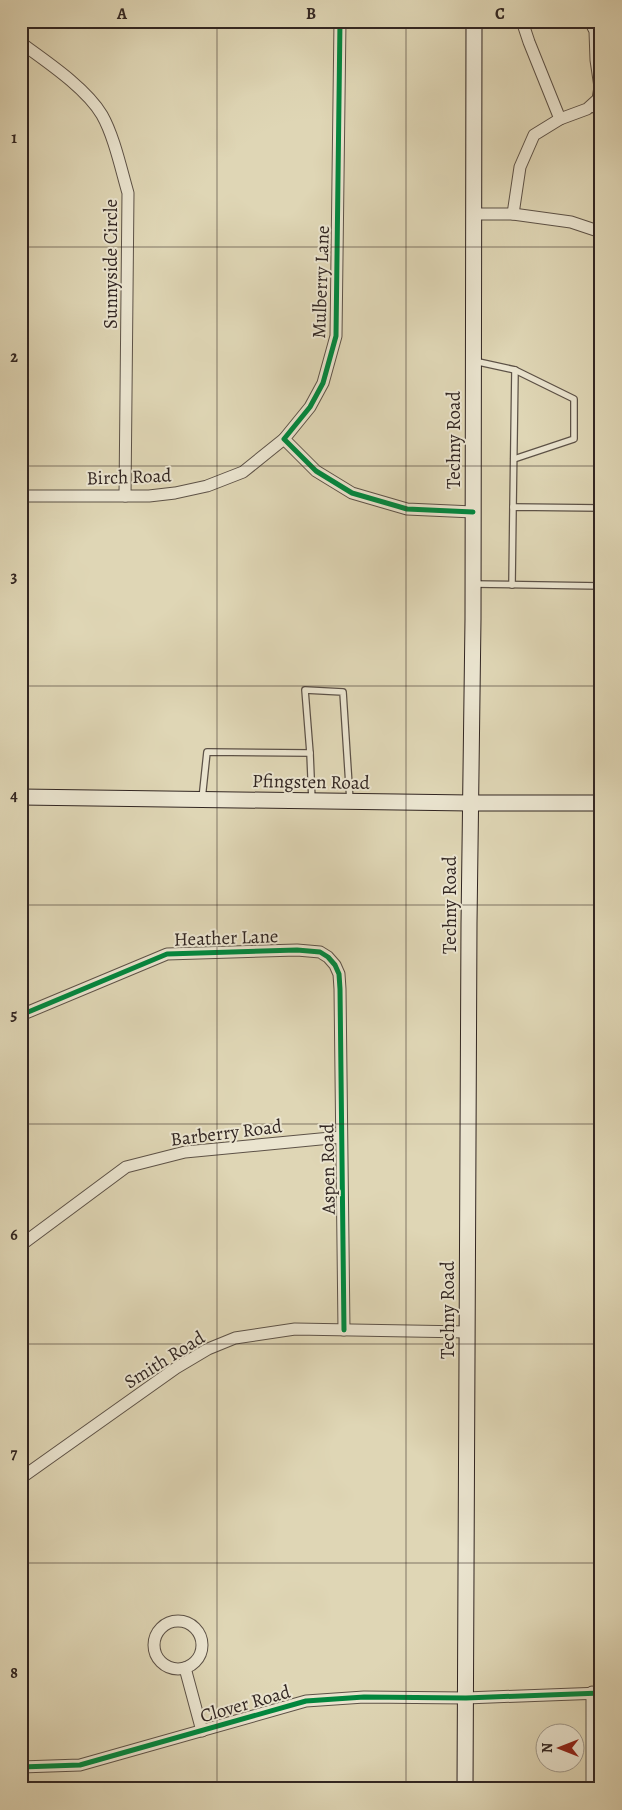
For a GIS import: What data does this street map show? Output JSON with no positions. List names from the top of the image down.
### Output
{
  "streets": {
    "main road": ["Techny Road", "Pfingsten Road"],
    "street": [
      "Sunnyside Circle",
      "Mulberry Lane",
      "Birch Road",
      "Heather Lane",
      "Barberry Road",
      "Aspen Road",
      "Smith Road",
      "Clover Road"
    ]
  },
  "crossings": [
    ["Sunnyside Circle", "Birch Road"],
    ["Mulberry Lane", "Birch Road"],
    ["Techny Road", "Pfingsten Road"],
    ["Techny Road", "Smith Road"],
    ["Techny Road", "Clover Road"],
    ["Heather Lane", "Aspen Road"],
    ["Barberry Road", "Aspen Road"],
    ["Aspen Road", "Smith Road"]
  ],
  "north": "left",
  "grid": {
    "columns": ["A", "B", "C"],
    "rows": [
      "1",
      "2",
      "3",
      "4",
      "5",
      "6",
      "7",
      "8"
    ]
  }
}
